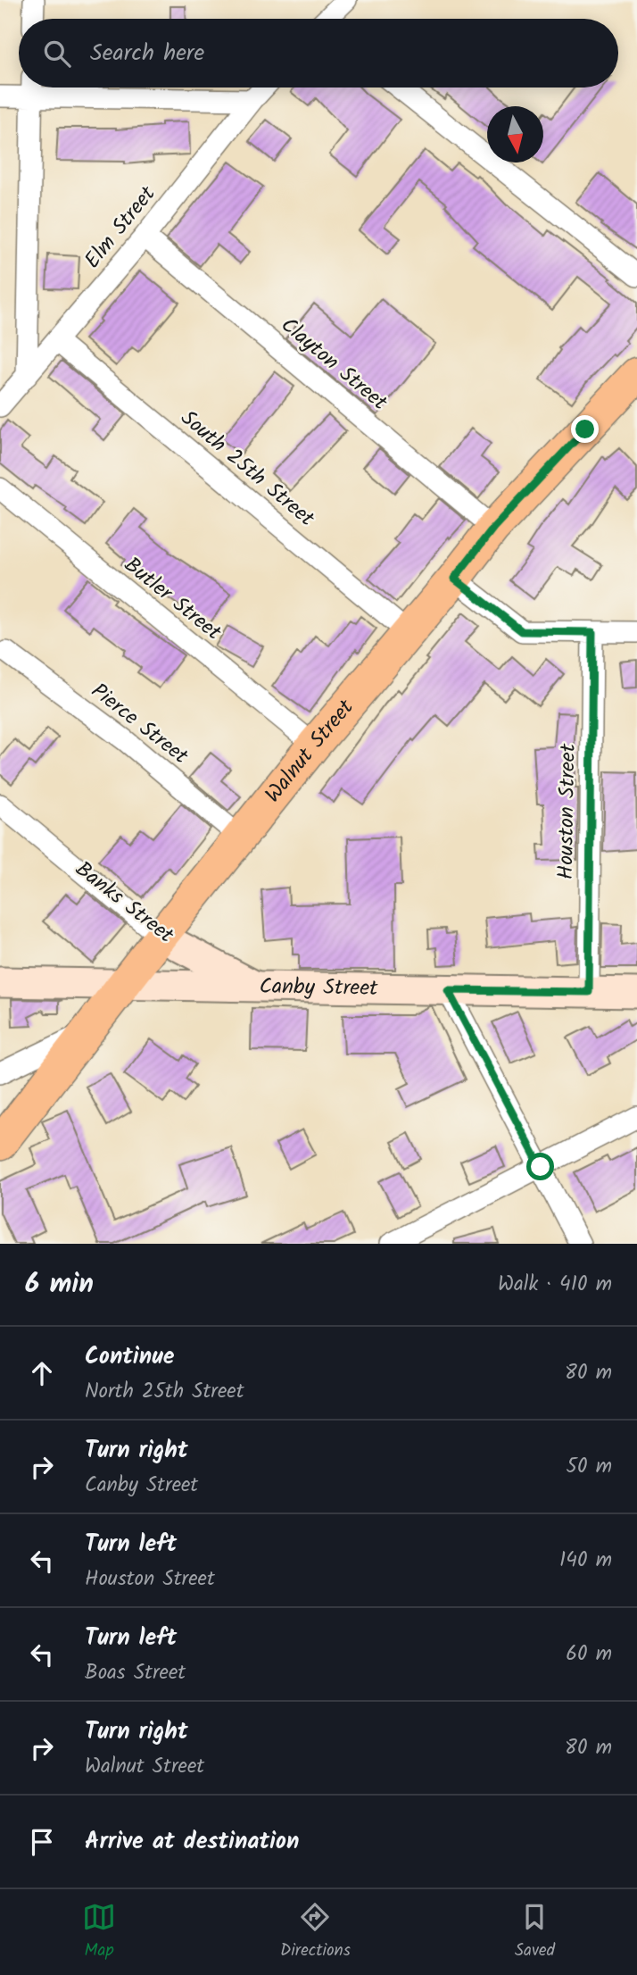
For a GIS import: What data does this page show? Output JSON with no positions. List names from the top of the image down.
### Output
{
  "streets": {
    "main road": ["Walnut Street", "Banks Street", "Canby Street"],
    "street": [
      "Elm Street",
      "Clayton Street",
      "South 25th Street",
      "Butler Street",
      "Pierce Street",
      "Houston Street"
    ]
  },
  "crossings": [
    ["Elm Street", "Clayton Street"],
    ["Elm Street", "South 25th Street"],
    ["Clayton Street", "Walnut Street"],
    ["South 25th Street", "Walnut Street"],
    ["Butler Street", "Walnut Street"],
    ["Pierce Street", "Walnut Street"],
    ["Walnut Street", "Banks Street"],
    ["Walnut Street", "Canby Street"],
    ["Houston Street", "Canby Street"],
    ["Banks Street", "Canby Street"]
  ],
  "north": "bottom",
  "page": {
    "search": "Search here",
    "heading": ["6 min", "Walk · 410 m"],
    "list": [
      ["Continue", "North 25th Street", "80 m"],
      ["Turn right", "Canby Street", "50 m"],
      ["Turn left", "Houston Street", "140 m"],
      ["Turn left", "Boas Street", "60 m"],
      ["Turn right", "Walnut Street", "80 m"],
      "Arrive at destination"
    ],
    "nav": ["Map", "Directions", "Saved"]
  }
}
